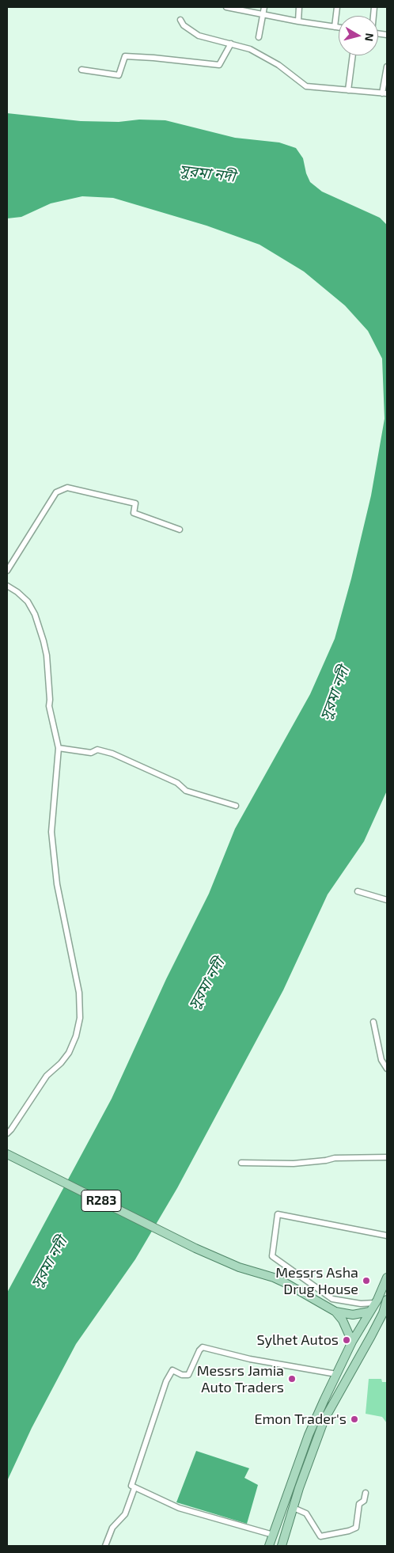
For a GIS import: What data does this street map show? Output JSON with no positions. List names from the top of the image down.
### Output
{
  "streets": {
    "main road": ["R283"]
  },
  "water": ["সুরমা নদী"],
  "places": [
    "Messrs Asha Drug House",
    "Sylhet Autos",
    "Messrs Jamia Auto Traders",
    "Emon Trader's"
  ],
  "north": "right"
}
